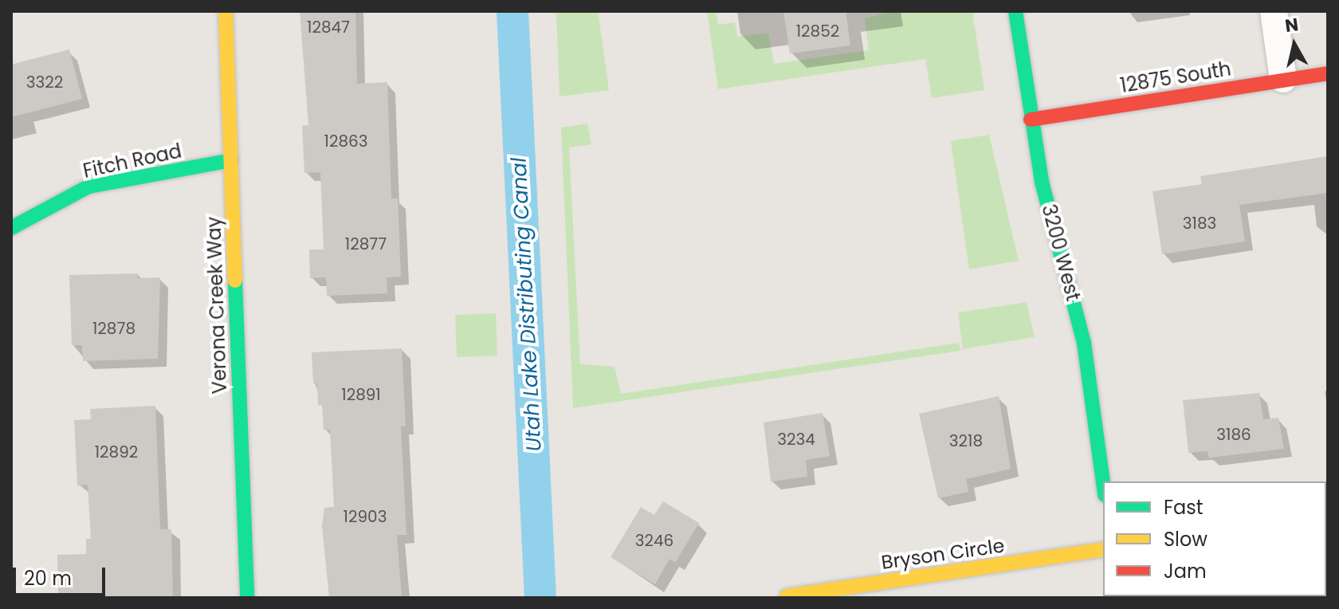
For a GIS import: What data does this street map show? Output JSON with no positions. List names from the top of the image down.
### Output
{
  "streets": {
    "street": [
      "12875 South",
      "Fitch Road",
      "3200 West",
      "Verona Creek Way",
      "Bryson Circle"
    ]
  },
  "crossings": [
    ["12875 South", "3200 West"],
    ["Fitch Road", "Verona Creek Way"]
  ],
  "water": ["Utah Lake Distributing Canal"],
  "house_numbers": [
    "12847",
    "12852",
    "3322",
    "12863",
    "3183",
    "12877",
    "12878",
    "12891",
    "3186",
    "3234",
    "3218",
    "12892",
    "12903",
    "3246"
  ],
  "legend": ["Fast", "Slow", "Jam"],
  "scale_bar": "20 m",
  "north": "top"
}
